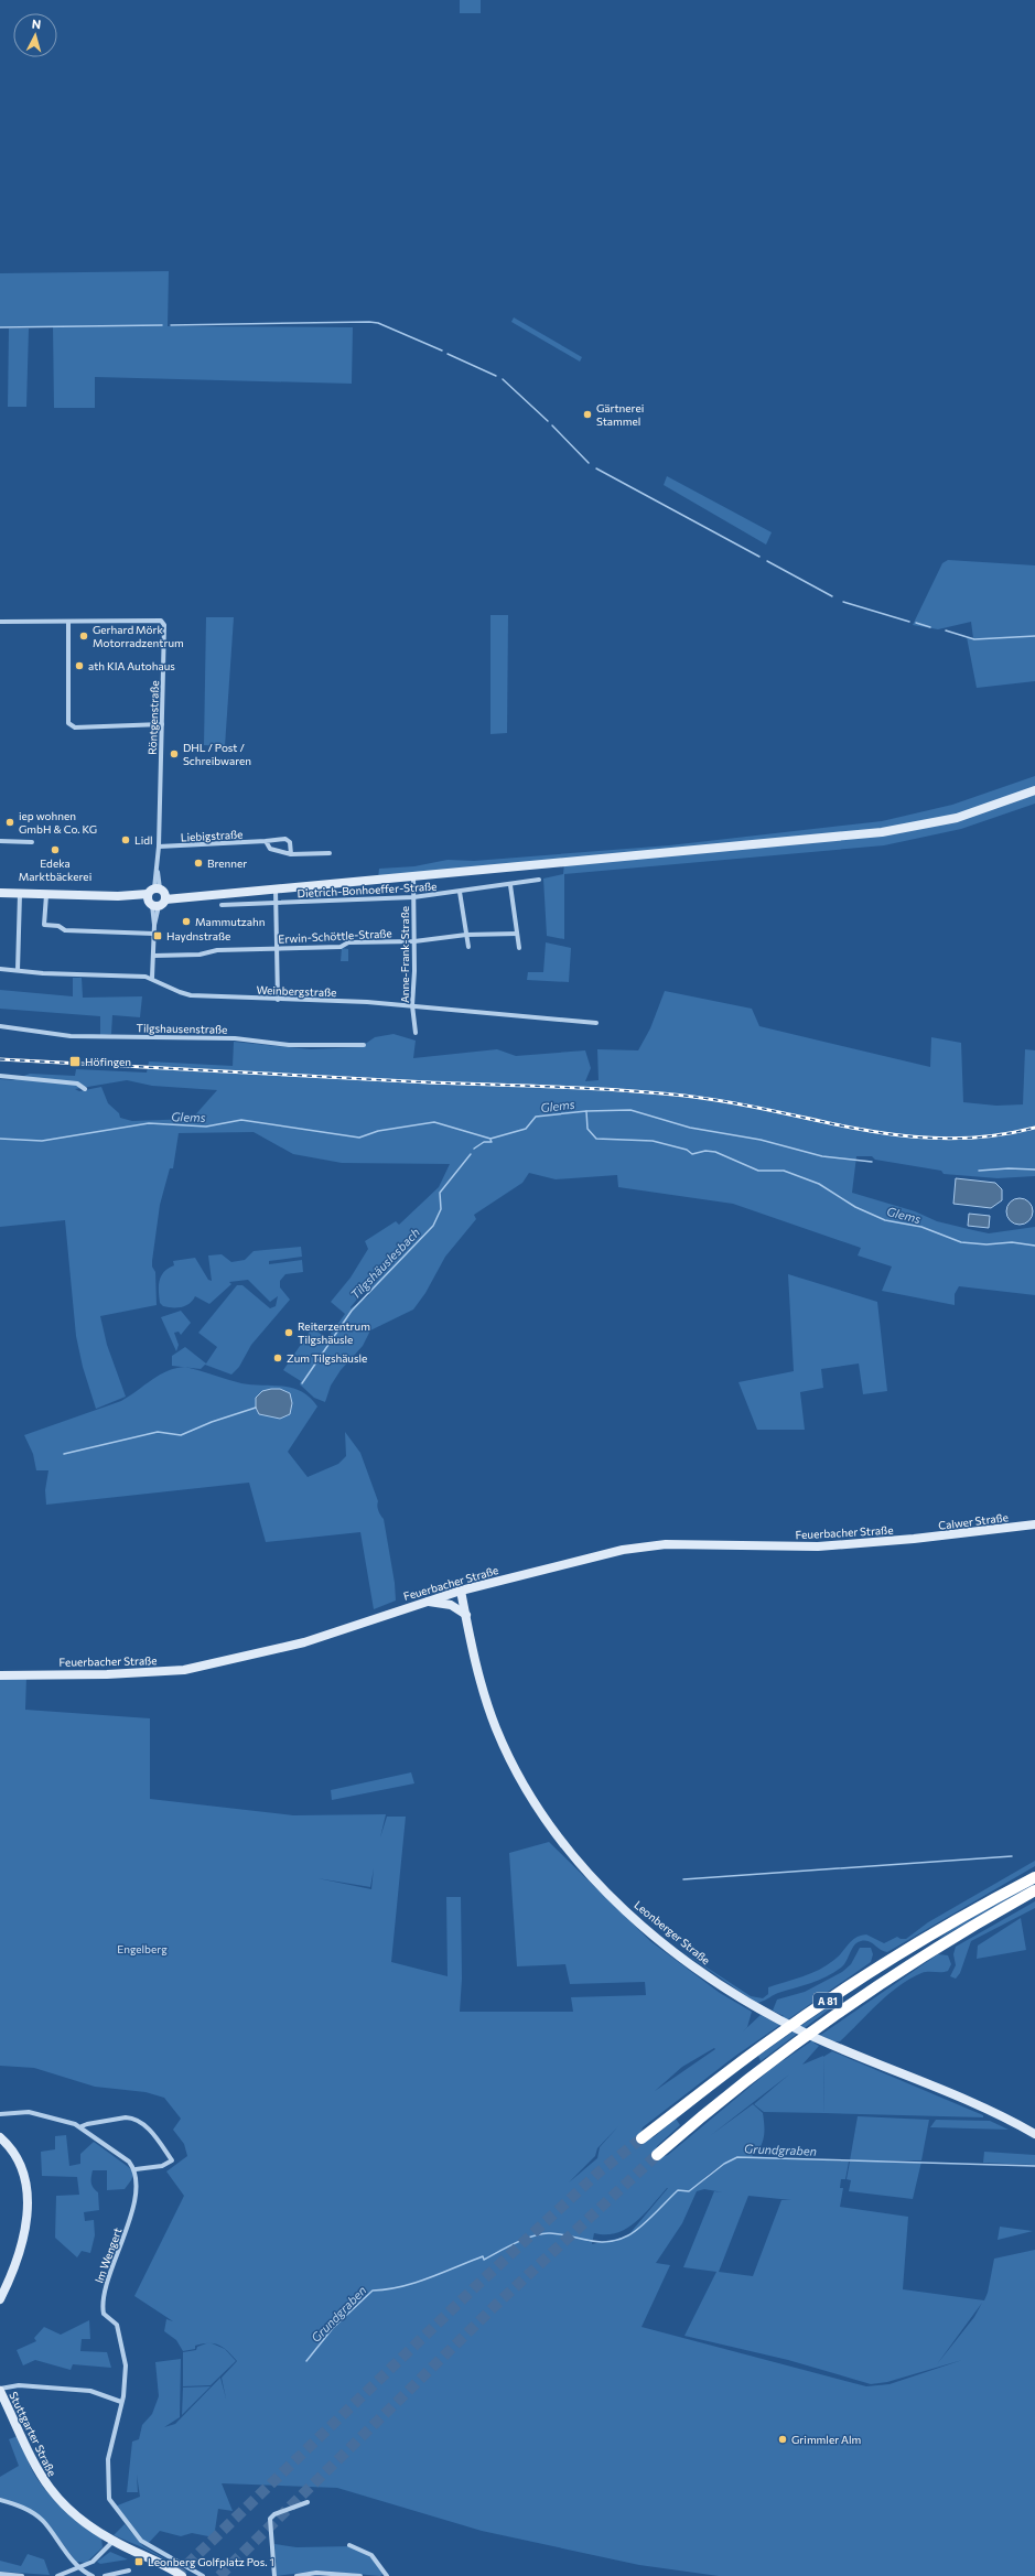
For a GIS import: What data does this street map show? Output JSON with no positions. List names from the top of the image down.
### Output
{
  "streets": {
    "highway": ["A 81"],
    "main road": [
      "Calwer Straße",
      "Feuerbacher Straße",
      "Leonberger Straße",
      "Stuttgarter Straße"
    ],
    "street": [
      "Röntgenstraße",
      "Liebigstraße",
      "Dietrich-Bonhoeffer-Straße",
      "Erwin-Schöttle-Straße",
      "Anne-Frank-Straße",
      "Weinbergstraße",
      "Tilgshausenstraße",
      "Im Wengert"
    ]
  },
  "crossings": [
    ["Röntgenstraße", "Liebigstraße"],
    ["Dietrich-Bonhoeffer-Straße", "Anne-Frank-Straße"],
    ["Erwin-Schöttle-Straße", "Anne-Frank-Straße"],
    ["Anne-Frank-Straße", "Weinbergstraße"],
    ["Calwer Straße", "Feuerbacher Straße"],
    ["Feuerbacher Straße", "Leonberger Straße"]
  ],
  "water": ["Glems", "Tilgshäuslesbach", "Grundgraben"],
  "parks": ["Engelberg"],
  "places": {
    "other": [
      "Gärtnerei Stammel",
      "Gerhard Mörk Motorradzentrum",
      "ath KIA Autohaus",
      "DHL / Post / Schreibwaren",
      "iep wohnen GmbH & Co. KG",
      "Lidl",
      "Edeka Marktbäckerei",
      "Brenner",
      "Mammutzahn",
      "Reiterzentrum Tilgshäusle",
      "Zum Tilgshäusle",
      "Grimmler Alm"
    ],
    "transit": ["Haydnstraße", "Höfingen", "Leonberg Golfplatz Pos. 1"]
  },
  "north": "top"
}
